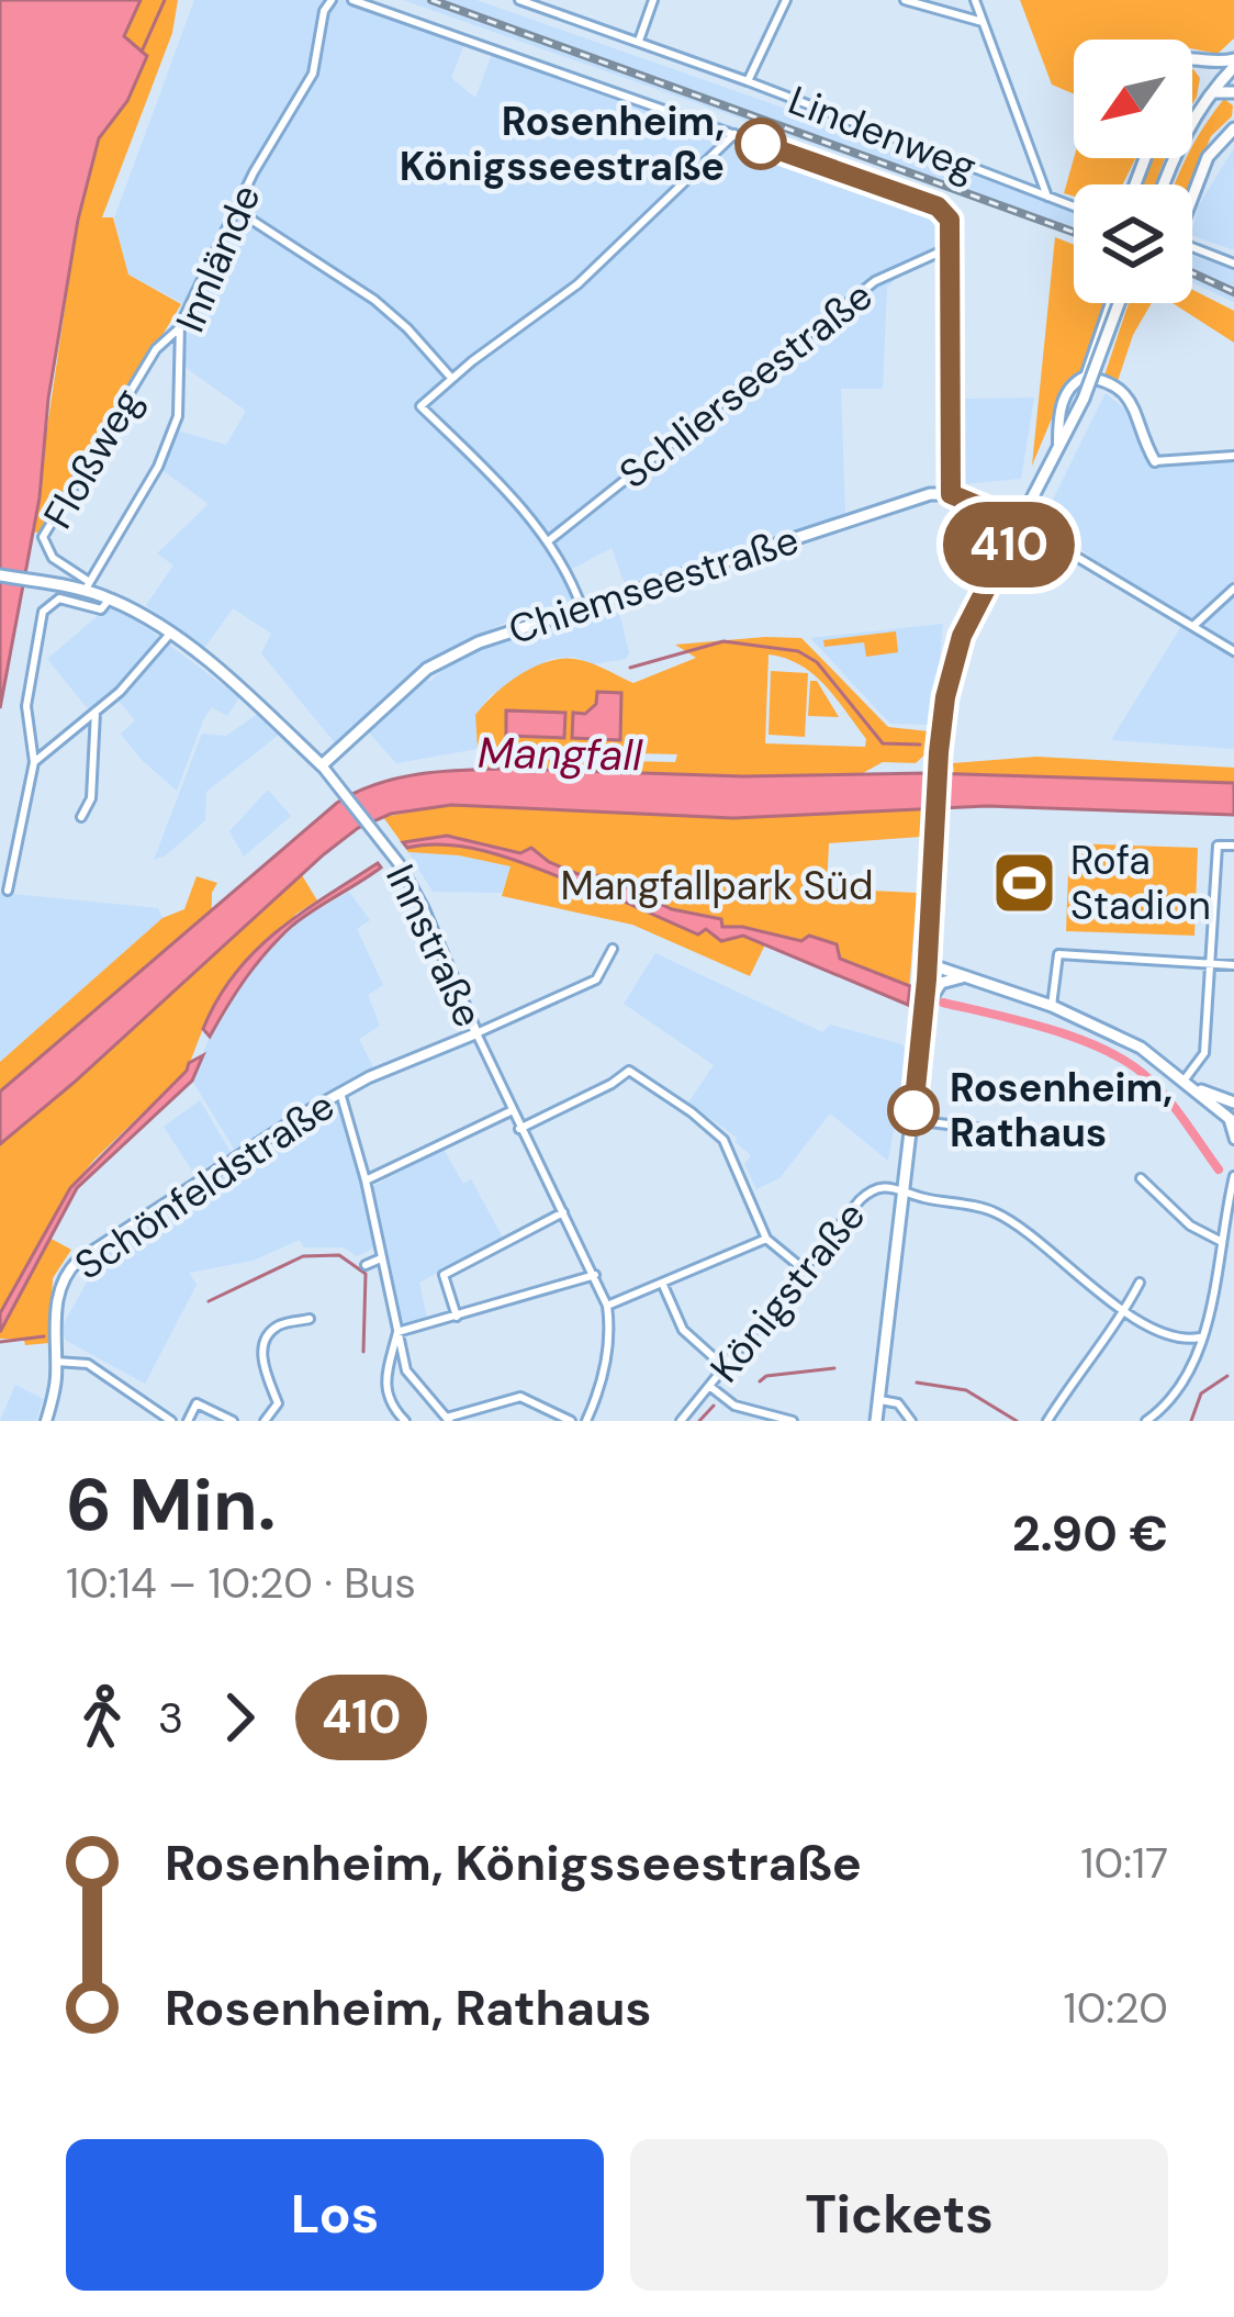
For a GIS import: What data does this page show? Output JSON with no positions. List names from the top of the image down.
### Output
{
  "streets": {
    "main road": ["Chiemseestraße", "Innstraße"],
    "street": [
      "Lindenweg",
      "Innlände",
      "Schlierseestraße",
      "Floßweg",
      "Schönfeldstraße",
      "Königstraße"
    ]
  },
  "crossings": [
    ["Innlände", "Floßweg"],
    ["Innlände", "Innstraße"],
    ["Floßweg", "Innstraße"],
    ["Chiemseestraße", "Innstraße"],
    ["Innstraße", "Schönfeldstraße"]
  ],
  "water": ["Mangfall"],
  "parks": ["Mangfallpark Süd"],
  "places": {
    "other": ["Rosenheim, Königsseestraße", "Rosenheim, Rathaus"],
    "sports": ["Rofa Stadion"]
  },
  "lines": ["bus line 410"],
  "north": "bottom left",
  "page": {
    "on_map": "410",
    "heading": ["6 Min.", "10:14 – 10:20 · Bus", "2.90 €"],
    "legs": ["3", "410"],
    "list": [
      {
        "name": "Rosenheim, Königsseestraße",
        "value": "10:17"
      },
      {
        "name": "Rosenheim, Rathaus",
        "value": "10:20"
      }
    ],
    "buttons": ["Los", "Tickets"]
  }
}
